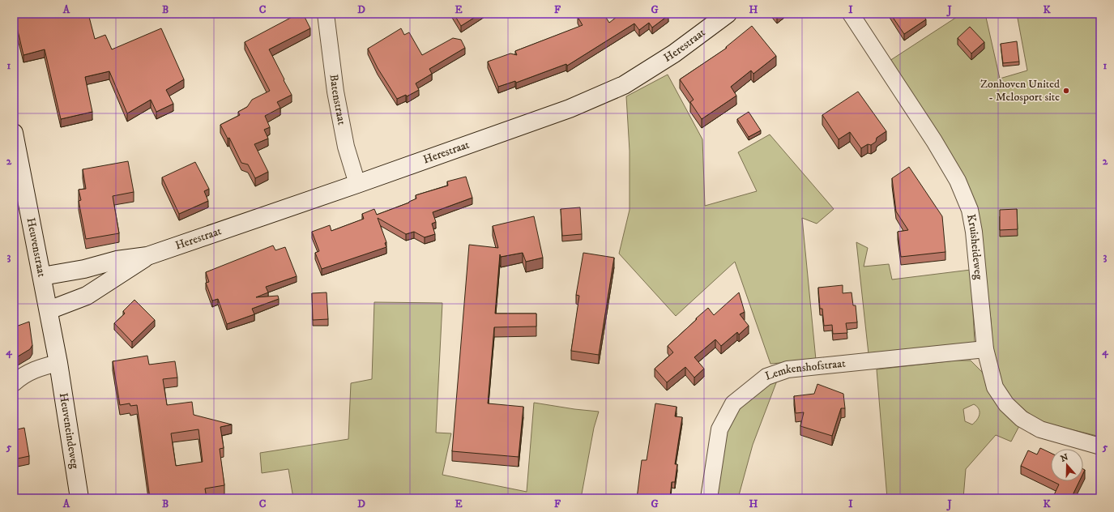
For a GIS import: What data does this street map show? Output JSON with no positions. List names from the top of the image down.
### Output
{
  "streets": {
    "street": [
      "Herestraat",
      "Batenstraat",
      "Kruisheideweg",
      "Heuvenstraat",
      "Lemkenshofstraat",
      "Heuveneindeweg"
    ]
  },
  "crossings": [
    ["Herestraat", "Batenstraat"],
    ["Herestraat", "Heuvenstraat"],
    ["Kruisheideweg", "Lemkenshofstraat"],
    ["Heuvenstraat", "Heuveneindeweg"]
  ],
  "places": ["Zonhoven United - Melosport site"],
  "north": "top",
  "grid": {
    "columns": [
      "A",
      "B",
      "C",
      "D",
      "E",
      "F",
      "G",
      "H",
      "I",
      "J",
      "K"
    ],
    "rows": [
      "1",
      "2",
      "3",
      "4",
      "5"
    ]
  }
}
